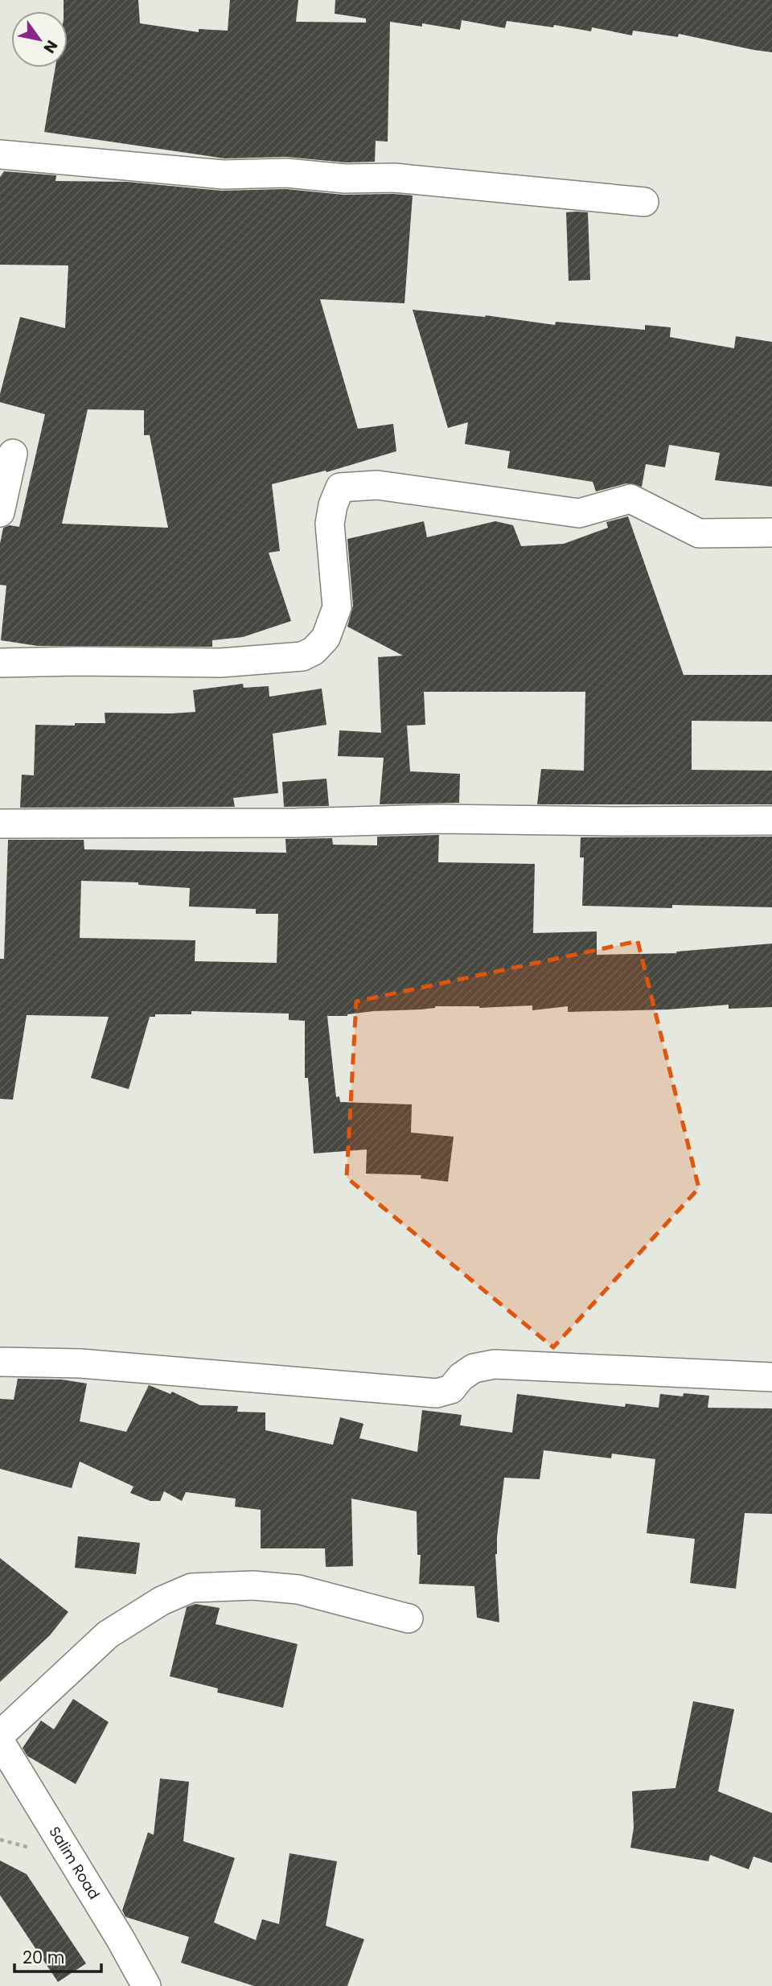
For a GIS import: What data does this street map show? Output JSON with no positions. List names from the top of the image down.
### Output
{
  "streets": {
    "street": ["Salim Road"]
  },
  "scale_bar": "20 m",
  "north": "bottom right"
}
